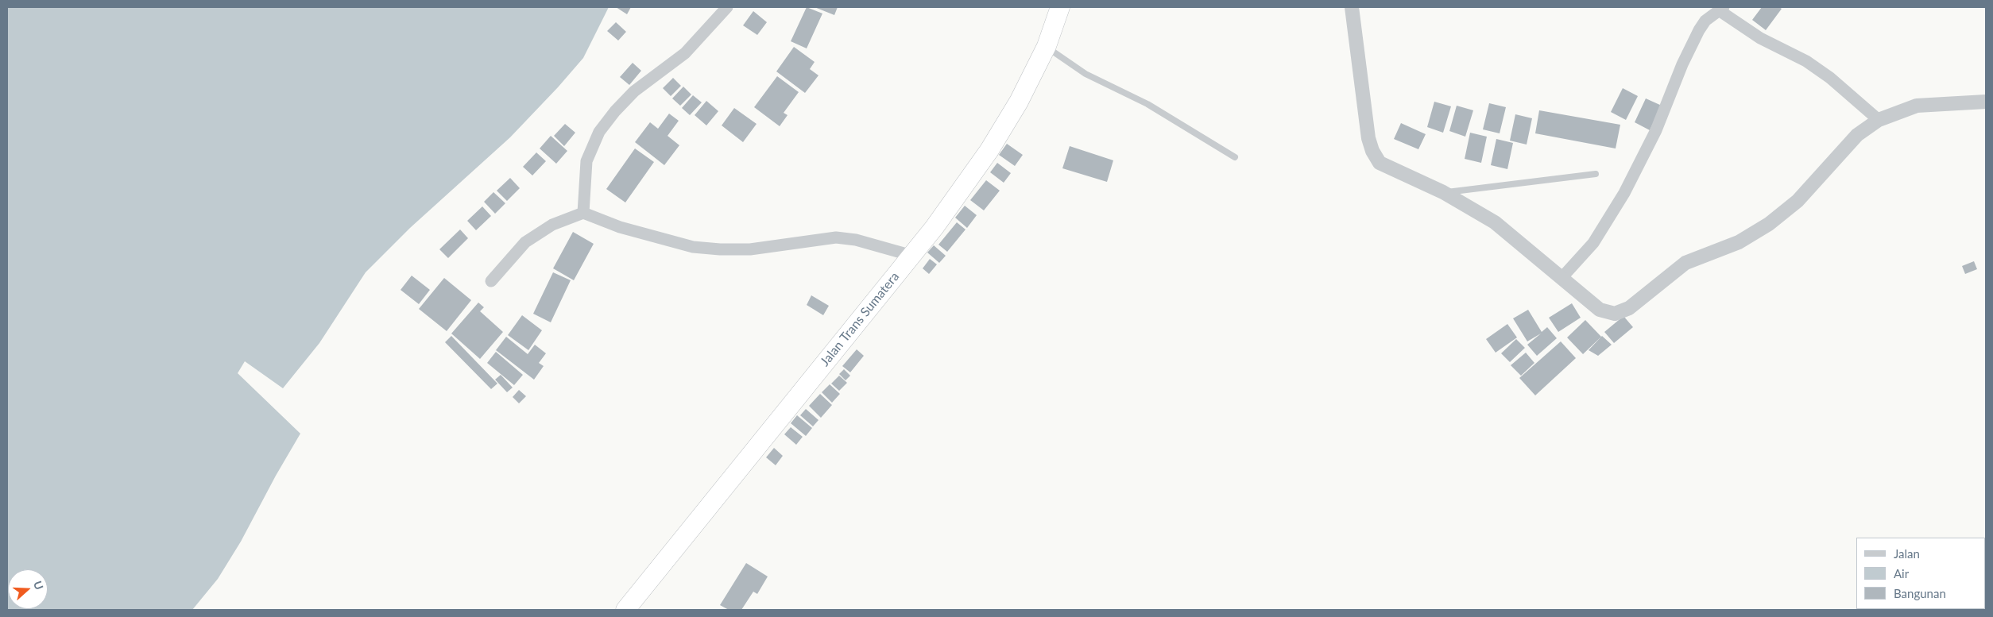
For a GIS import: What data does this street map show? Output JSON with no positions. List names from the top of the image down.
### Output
{
  "streets": {
    "highway": ["Jalan Trans Sumatera"]
  },
  "legend": ["Jalan", "Air", "Bangunan"],
  "north": "right"
}
